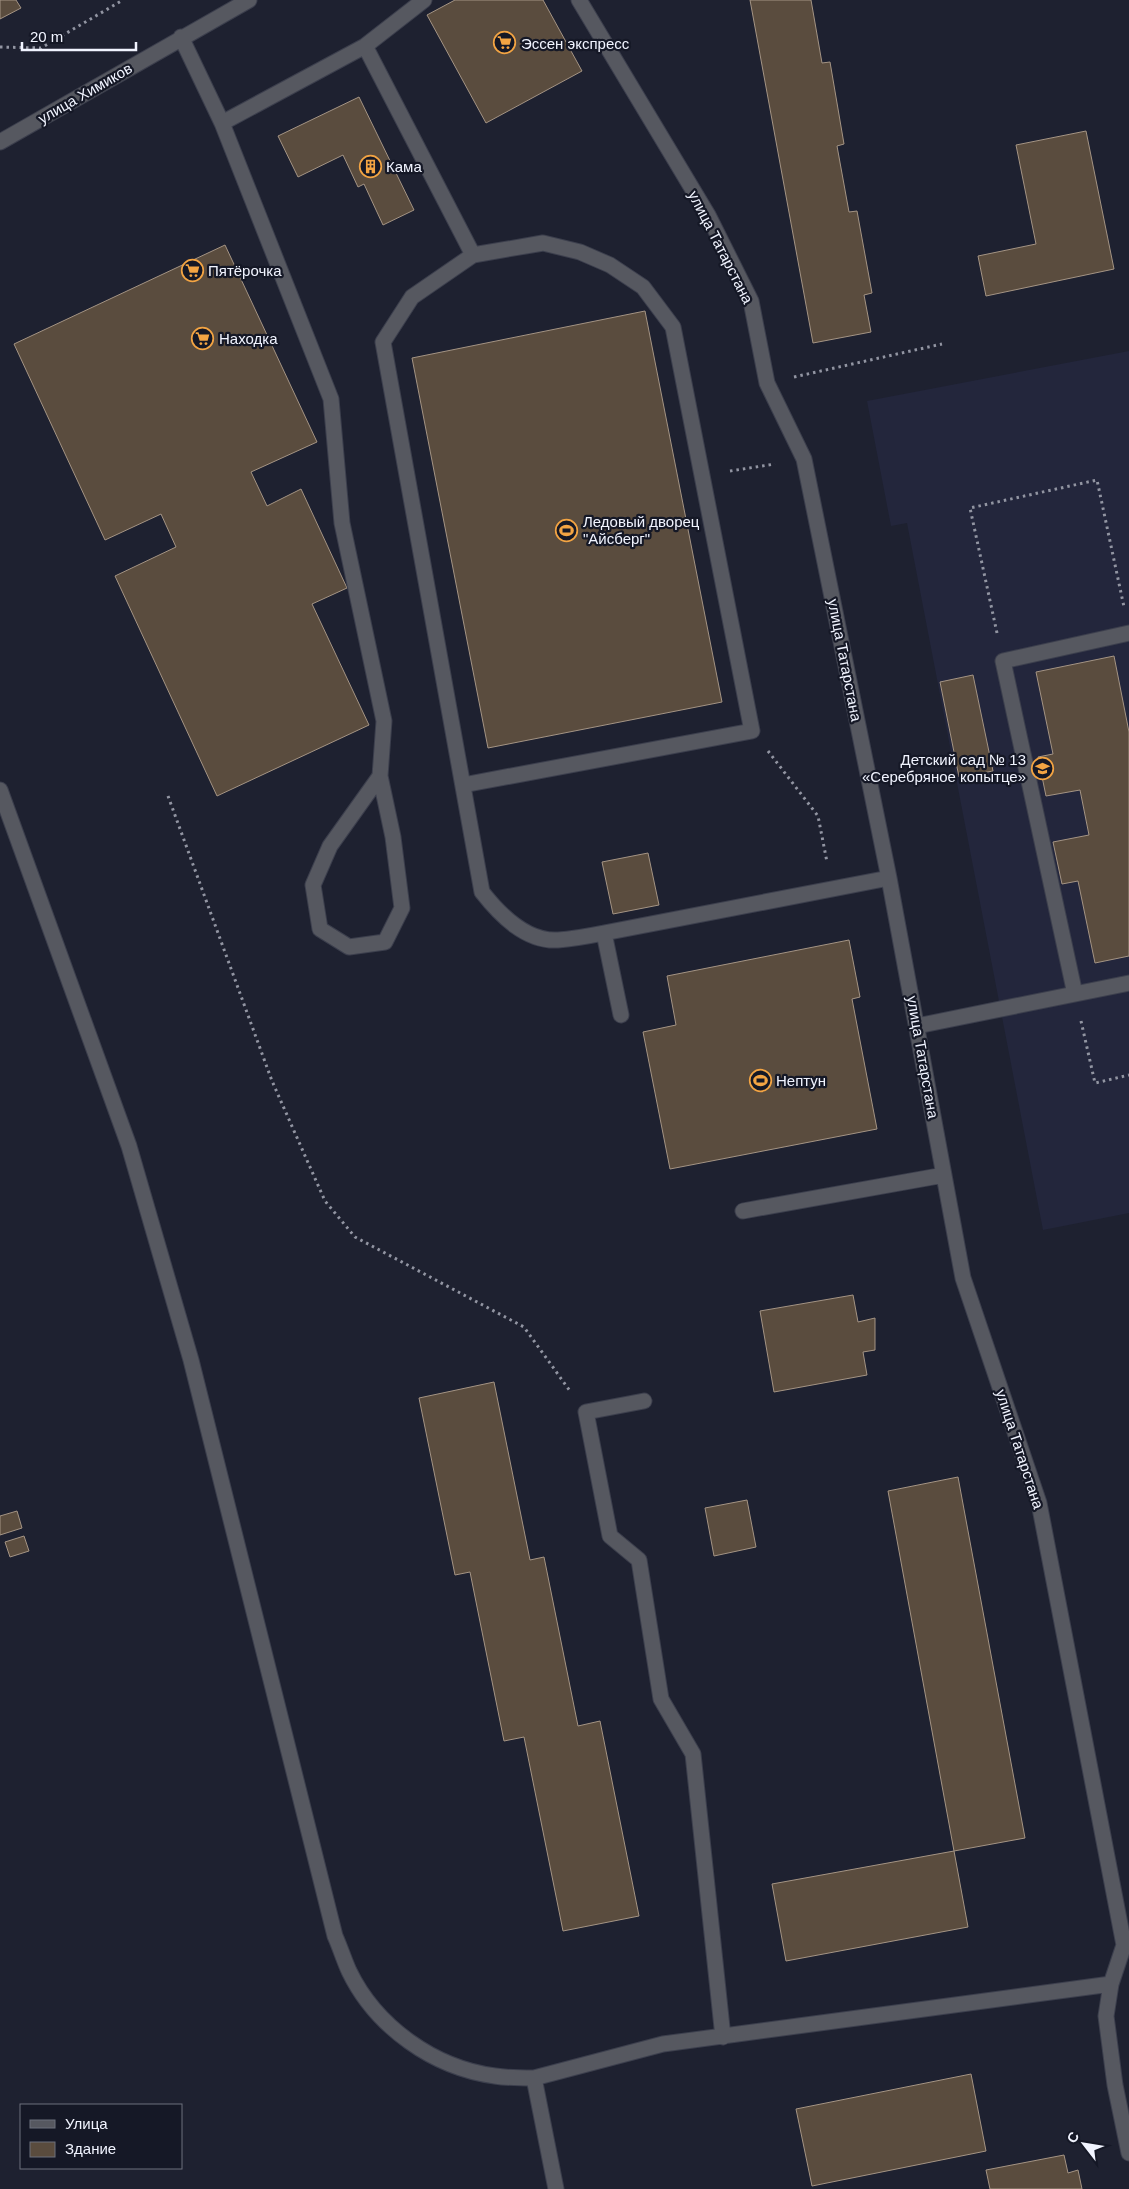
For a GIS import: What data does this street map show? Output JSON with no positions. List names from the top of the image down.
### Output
{
  "streets": {
    "street": ["улица Химиков", "улица Татарстана"]
  },
  "places": {
    "supermarket": ["Эссен экспресс", "Пятёрочка", "Находка"],
    "building": ["Кама"],
    "sports": ["Ледовый дворец \"Айсберг\"", "Нептун"],
    "school or university": ["Детский сад № 13 «Серебряное копытце»"]
  },
  "legend": ["Улица", "Здание"],
  "scale_bar": "20 m",
  "north": "top left"
}
